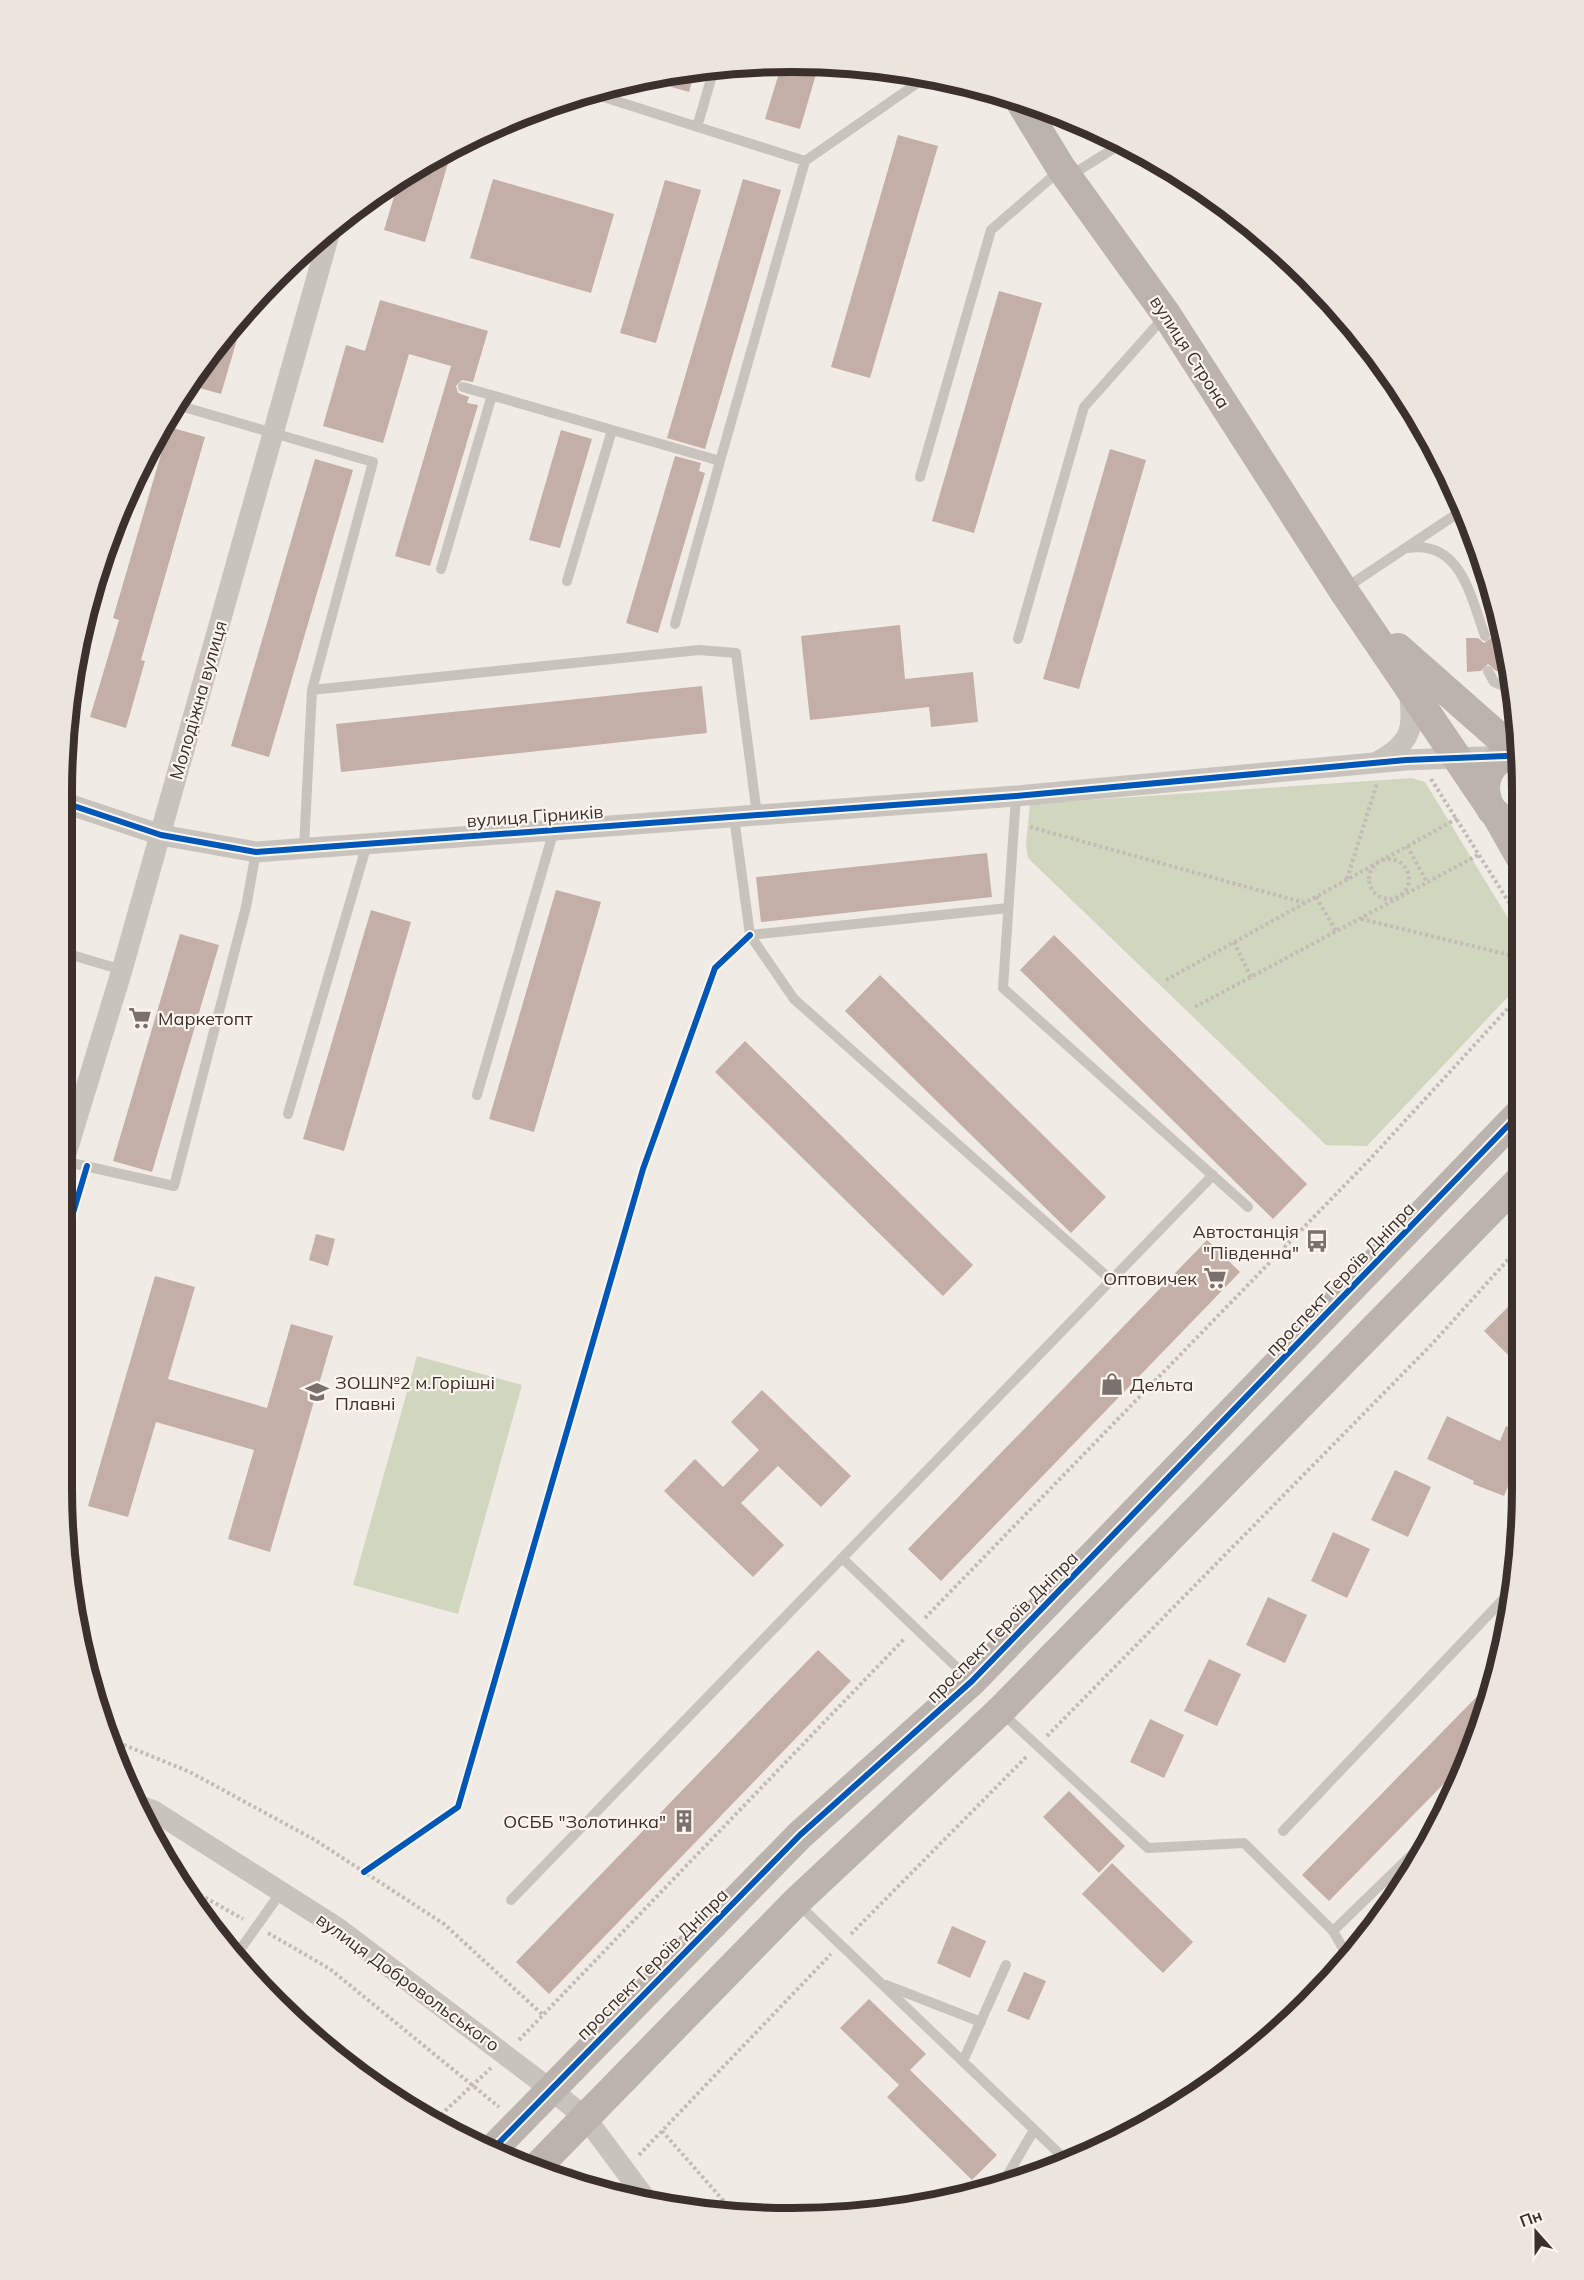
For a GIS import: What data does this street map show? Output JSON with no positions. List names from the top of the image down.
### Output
{
  "streets": {
    "street": [
      "вулиця Строна",
      "Молодіжна вулиця",
      "вулиця Гірників",
      "проспект Героїв Дніпра",
      "вулиця Добровольського"
    ]
  },
  "crossings": [
    ["Молодіжна вулиця", "вулиця Гірників"],
    ["проспект Героїв Дніпра", "вулиця Добровольського"]
  ],
  "places": {
    "supermarket": ["Маркетопт", "Оптовичек"],
    "bus stop": ["Автостанція \"Південна\""],
    "shop": ["Дельта"],
    "school or university": ["ЗОШ№2 м.Горішні Плавні"],
    "building": ["ОСББ \"Золотинка\""]
  },
  "north": "top"
}
